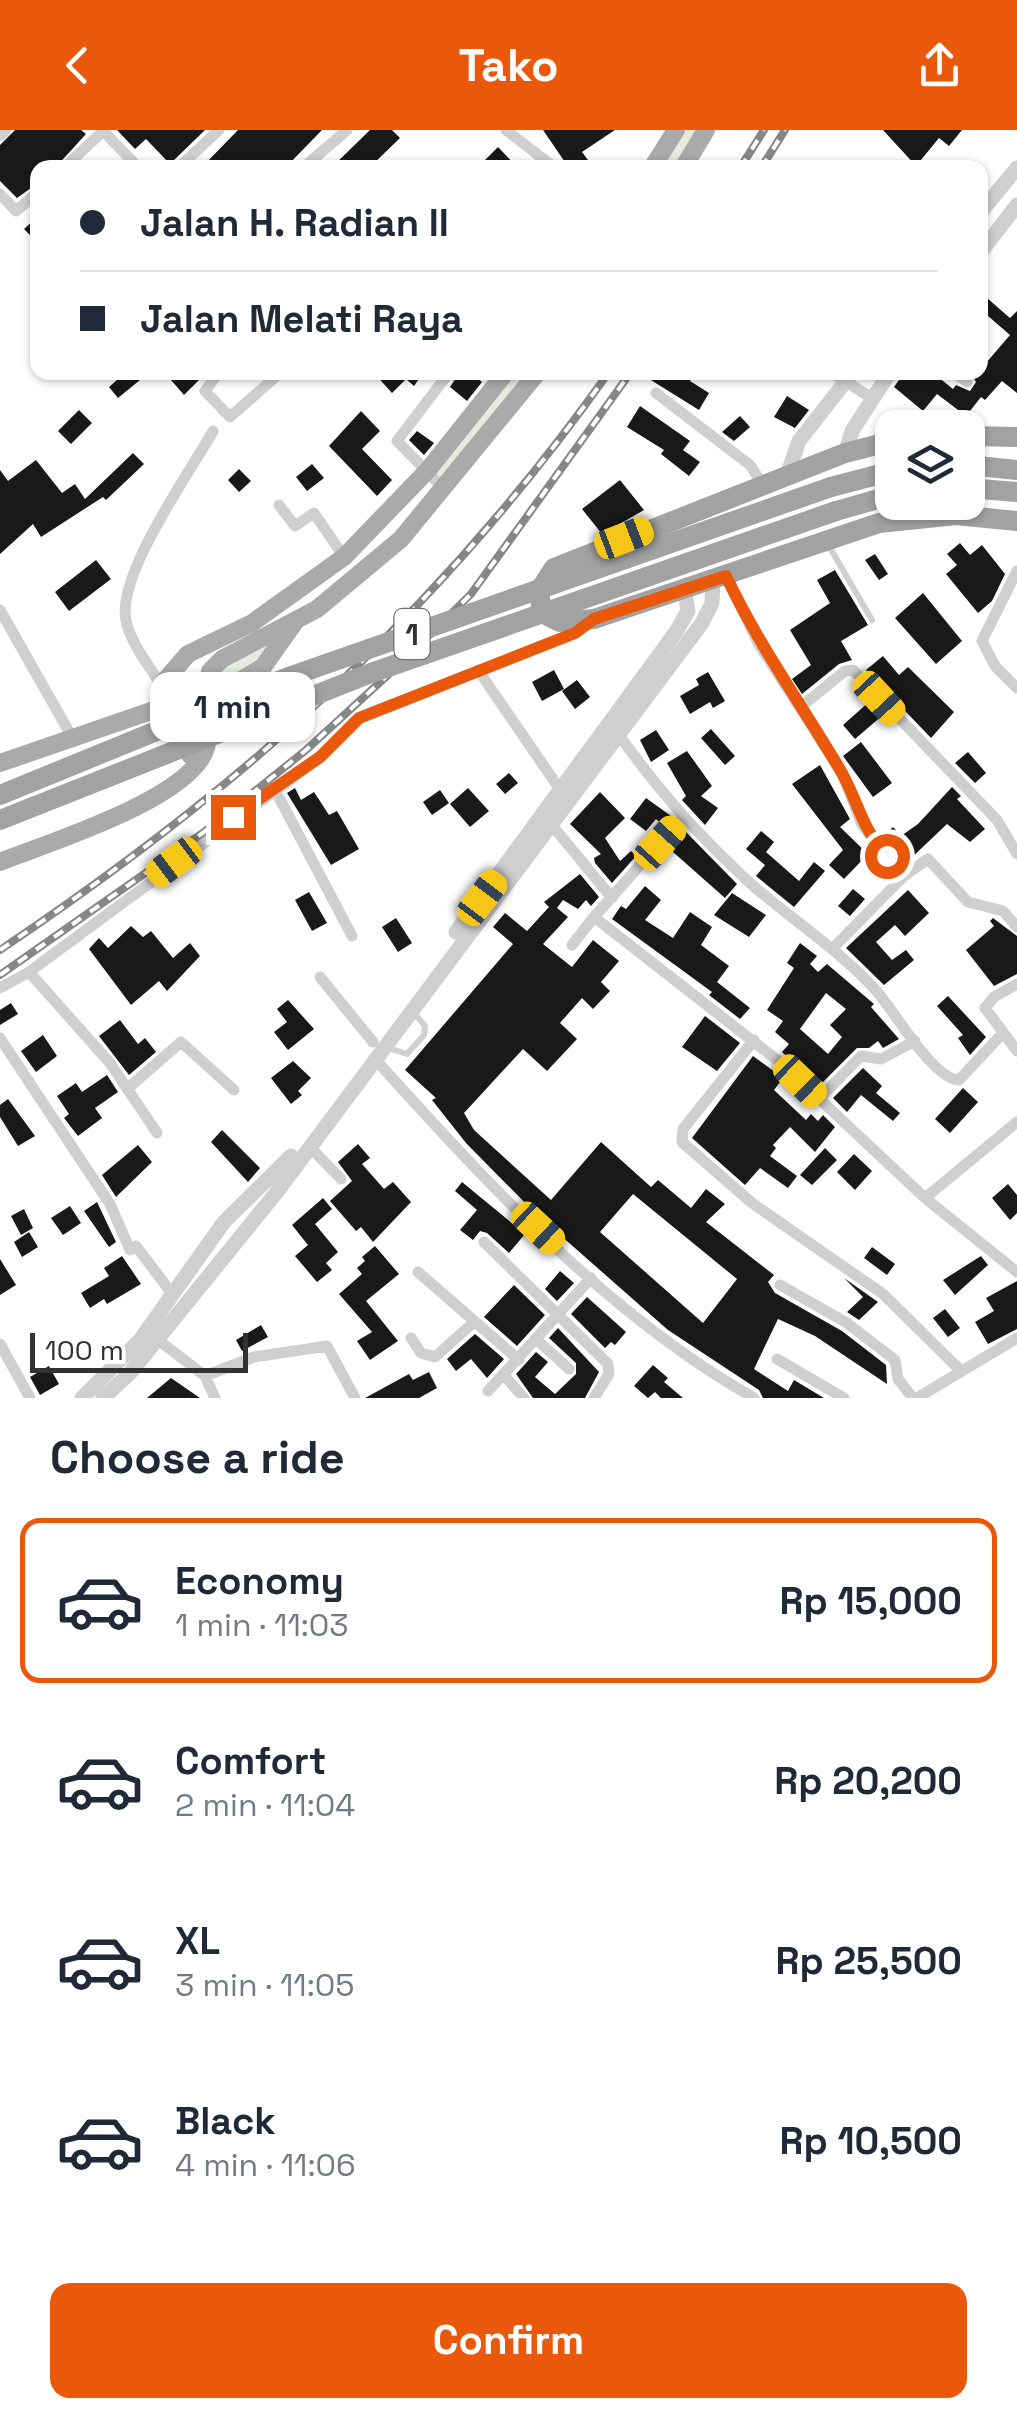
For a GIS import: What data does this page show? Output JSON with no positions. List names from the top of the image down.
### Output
{
  "streets": {
    "highway": ["1"]
  },
  "scale_bar": "100 m",
  "page": {
    "header": "Tako",
    "banner": ["Jalan H. Radian II", "Jalan Melati Raya"],
    "bubble": "1 min",
    "scale": "100 m",
    "heading": "Choose a ride",
    "list": [
      {
        "name": "Economy",
        "note": "1 min · 11:03",
        "value": "Rp 15,000"
      },
      {
        "name": "Comfort",
        "note": "2 min · 11:04",
        "value": "Rp 20,200"
      },
      {
        "name": "XL",
        "note": "3 min · 11:05",
        "value": "Rp 25,500"
      },
      {
        "name": "Black",
        "note": "4 min · 11:06",
        "value": "Rp 10,500"
      }
    ],
    "buttons": "Confirm"
  }
}
